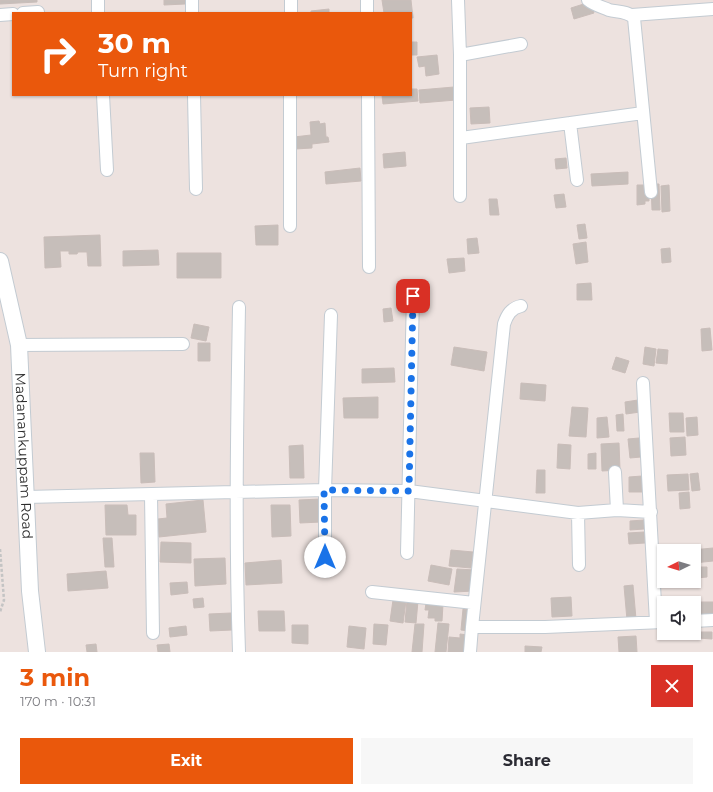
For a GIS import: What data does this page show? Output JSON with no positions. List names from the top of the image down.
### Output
{
  "streets": {
    "main road": ["Madanankuppam Road"]
  },
  "north": "left",
  "page": {
    "turn": ["30 m", "Turn right"],
    "heading": ["3 min", "170 m · 10:31"],
    "buttons": ["Exit", "Share"]
  }
}
